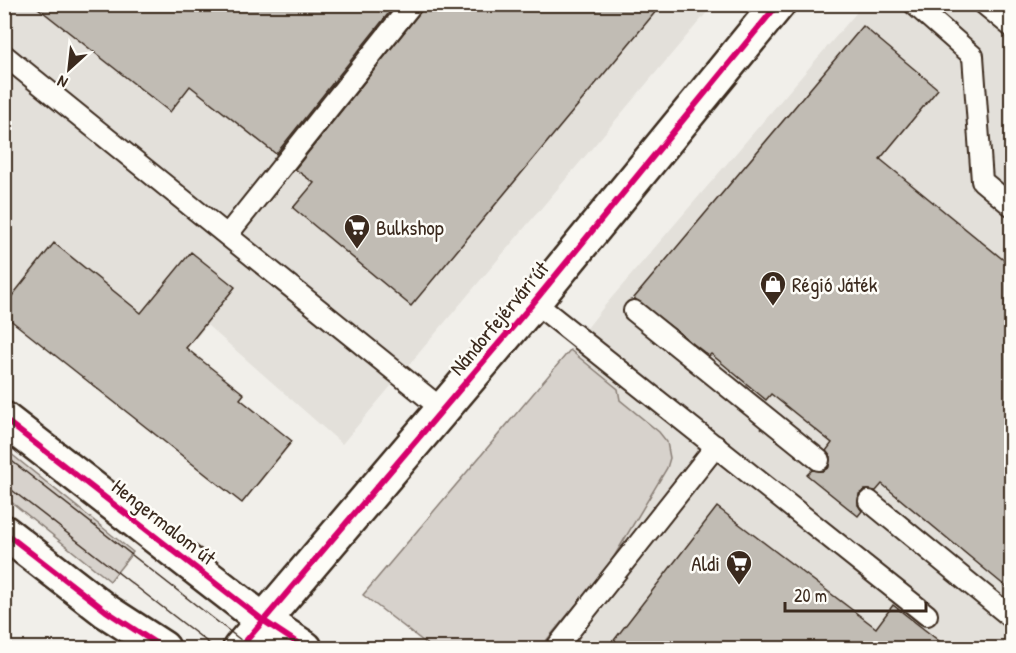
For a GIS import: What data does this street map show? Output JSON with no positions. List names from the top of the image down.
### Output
{
  "streets": {
    "street": ["Nándorfejérvári út", "Hengermalom út"]
  },
  "crossings": [
    ["Nándorfejérvári út", "Hengermalom út"]
  ],
  "places": {
    "supermarket": ["Bulkshop", "Aldi"],
    "shop": ["Régió Játék"]
  },
  "scale_bar": "20 m",
  "north": "bottom left"
}
